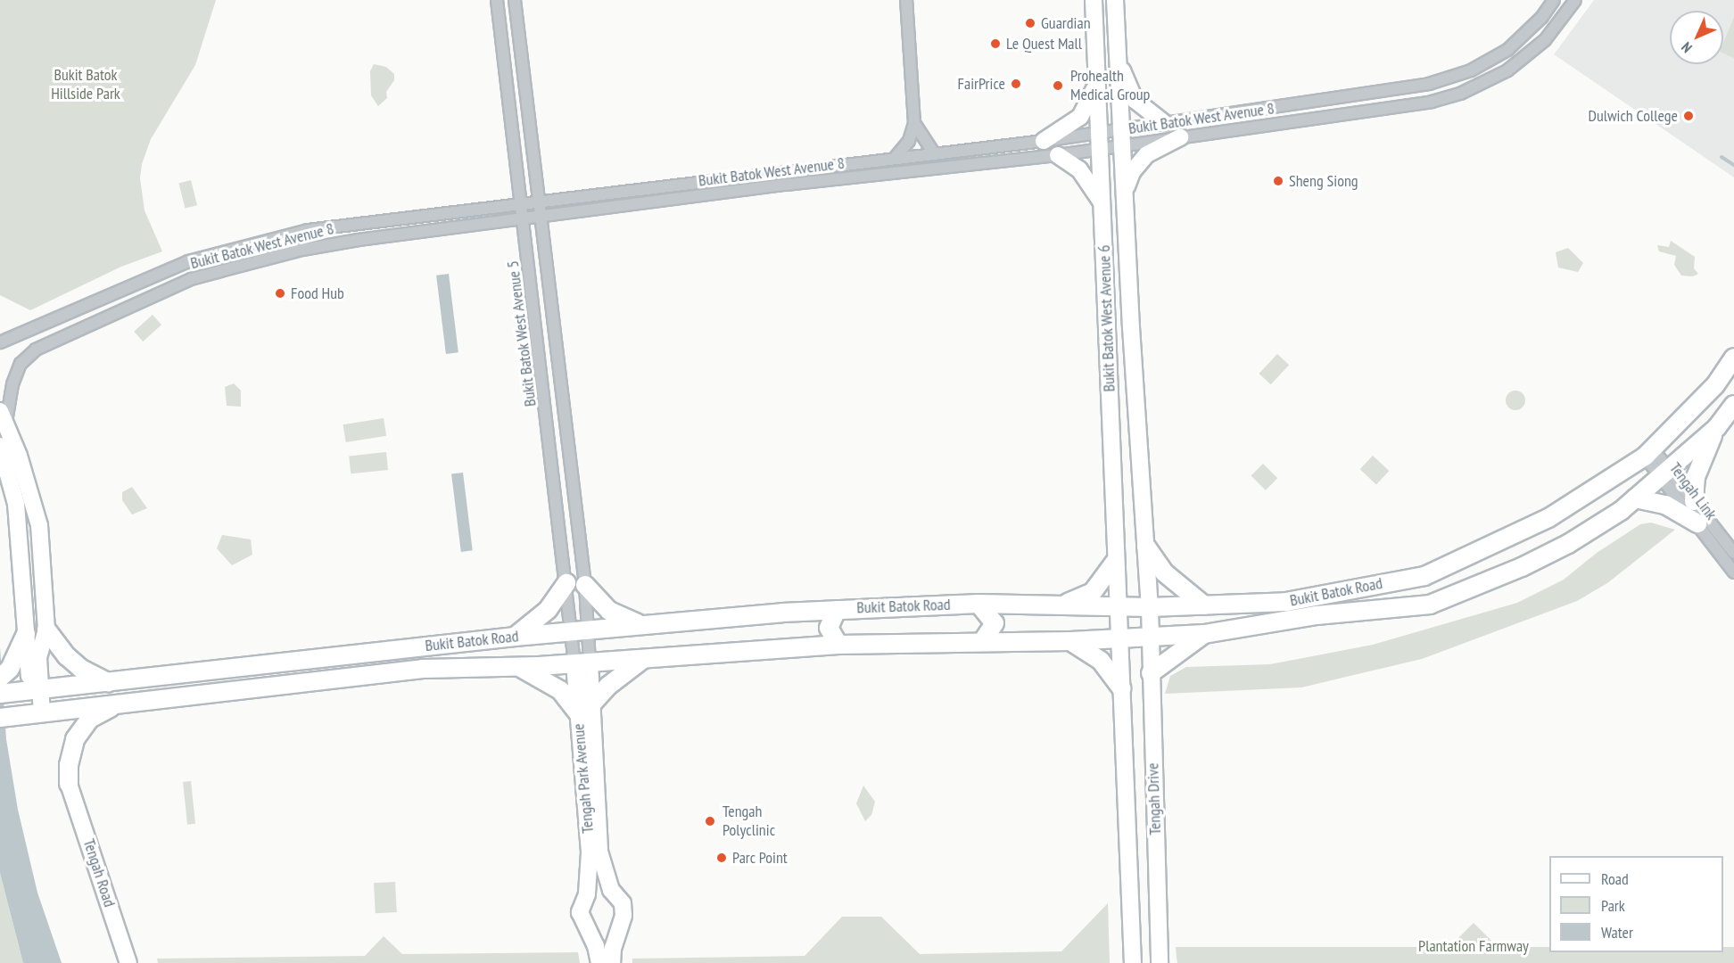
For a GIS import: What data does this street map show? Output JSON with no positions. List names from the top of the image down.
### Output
{
  "streets": {
    "main road": ["Bukit Batok Road"],
    "street": [
      "Bukit Batok West Avenue 8",
      "Bukit Batok West Avenue 6",
      "Bukit Batok West Avenue 5",
      "Tengah Link",
      "Tengah Park Avenue",
      "Tengah Drive",
      "Tengah Road"
    ]
  },
  "crossings": [
    ["Bukit Batok West Avenue 8", "Bukit Batok West Avenue 6"],
    ["Bukit Batok West Avenue 8", "Bukit Batok West Avenue 5"],
    ["Bukit Batok West Avenue 6", "Bukit Batok Road"],
    ["Bukit Batok West Avenue 6", "Tengah Drive"],
    ["Bukit Batok West Avenue 5", "Bukit Batok Road"],
    ["Bukit Batok West Avenue 5", "Tengah Park Avenue"],
    ["Tengah Link", "Bukit Batok Road"],
    ["Bukit Batok Road", "Tengah Park Avenue"],
    ["Bukit Batok Road", "Tengah Drive"]
  ],
  "parks": ["Bukit Batok Hillside Park", "Plantation Farmway"],
  "places": [
    "Guardian",
    "Le Quest Mall",
    "FairPrice",
    "Prohealth Medical Group",
    "Dulwich College",
    "Sheng Siong",
    "Food Hub",
    "Tengah Polyclinic",
    "Parc Point"
  ],
  "legend": ["Road", "Park", "Water"],
  "north": "bottom left"
}
